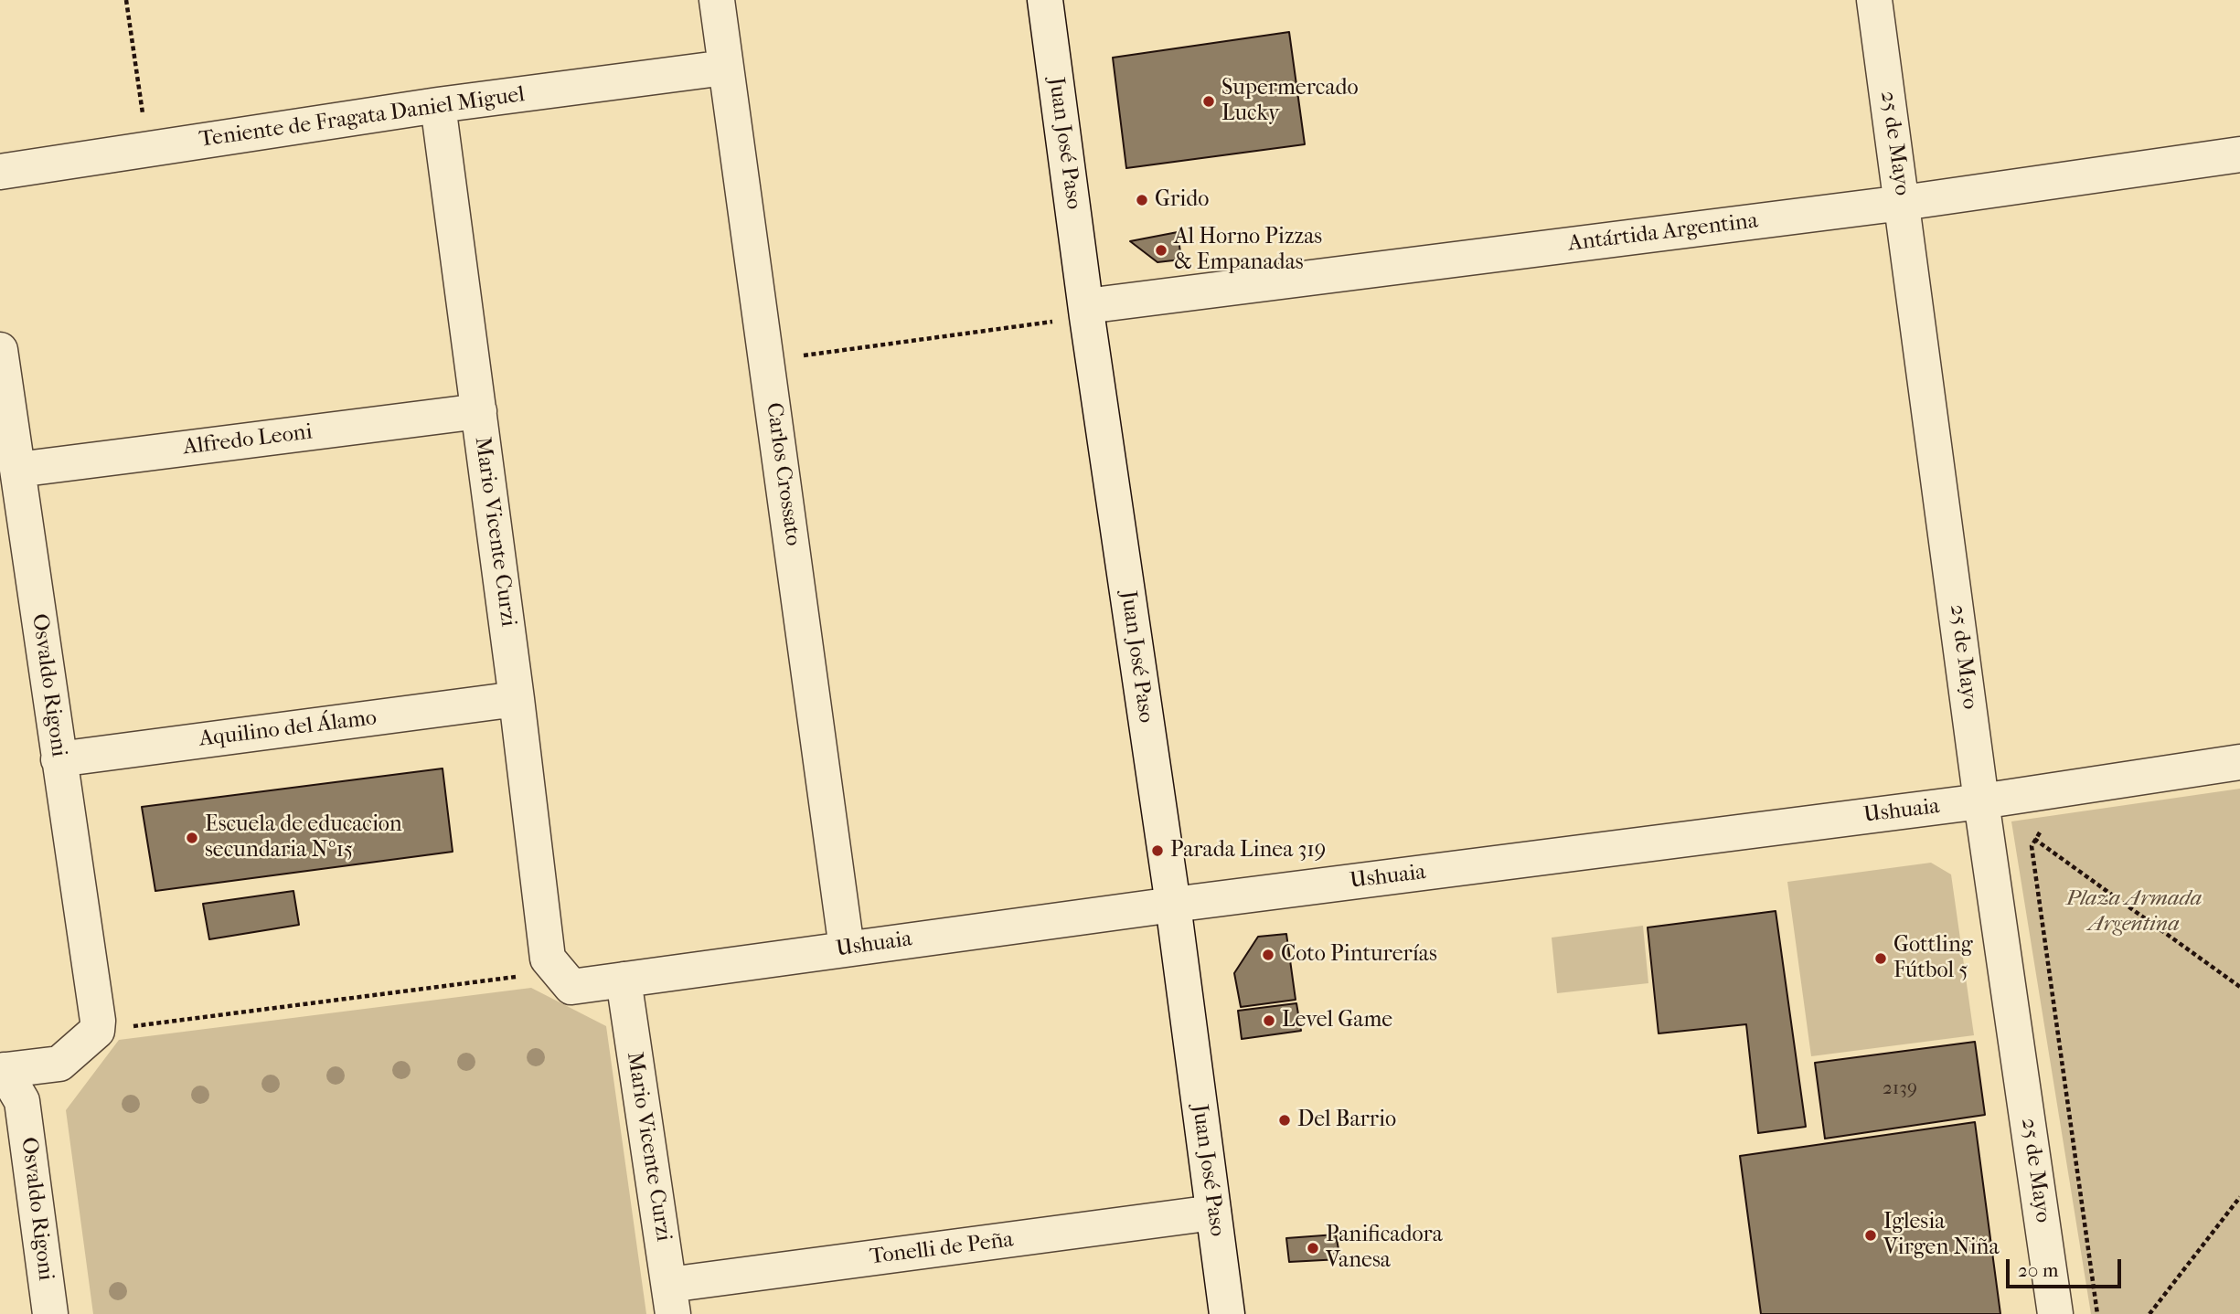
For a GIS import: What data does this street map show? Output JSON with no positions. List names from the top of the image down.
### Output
{
  "streets": {
    "street": [
      "Teniente de Fragata Daniel Miguel",
      "Juan José Paso",
      "25 de Mayo",
      "Antártida Argentina",
      "Alfredo Leoni",
      "Carlos Crossato",
      "Mario Vicente Curzi",
      "Osvaldo Rigoni",
      "Aquilino del Álamo",
      "Ushuaia",
      "Tonelli de Peña"
    ]
  },
  "crossings": [
    ["Teniente de Fragata Daniel Miguel", "Carlos Crossato"],
    ["Teniente de Fragata Daniel Miguel", "Mario Vicente Curzi"],
    ["Juan José Paso", "Antártida Argentina"],
    ["Juan José Paso", "Ushuaia"],
    ["Juan José Paso", "Tonelli de Peña"],
    ["25 de Mayo", "Antártida Argentina"],
    ["25 de Mayo", "Ushuaia"],
    ["Alfredo Leoni", "Mario Vicente Curzi"],
    ["Alfredo Leoni", "Osvaldo Rigoni"],
    ["Carlos Crossato", "Ushuaia"],
    ["Mario Vicente Curzi", "Aquilino del Álamo"],
    ["Mario Vicente Curzi", "Ushuaia"],
    ["Mario Vicente Curzi", "Tonelli de Peña"],
    ["Osvaldo Rigoni", "Aquilino del Álamo"]
  ],
  "parks": ["Plaza Armada Argentina"],
  "places": [
    "Supermercado Lucky",
    "Grido",
    "Al Horno Pizzas & Empanadas",
    "Escuela de educacion secundaria Nº15",
    "Parada Linea 319",
    "Coto Pinturerías",
    "Gottling Fútbol 5",
    "Level Game",
    "Del Barrio",
    "Iglesia Virgen Niña",
    "Panificadora Vanesa"
  ],
  "house_numbers": ["2139"],
  "scale_bar": "20 m"
}
